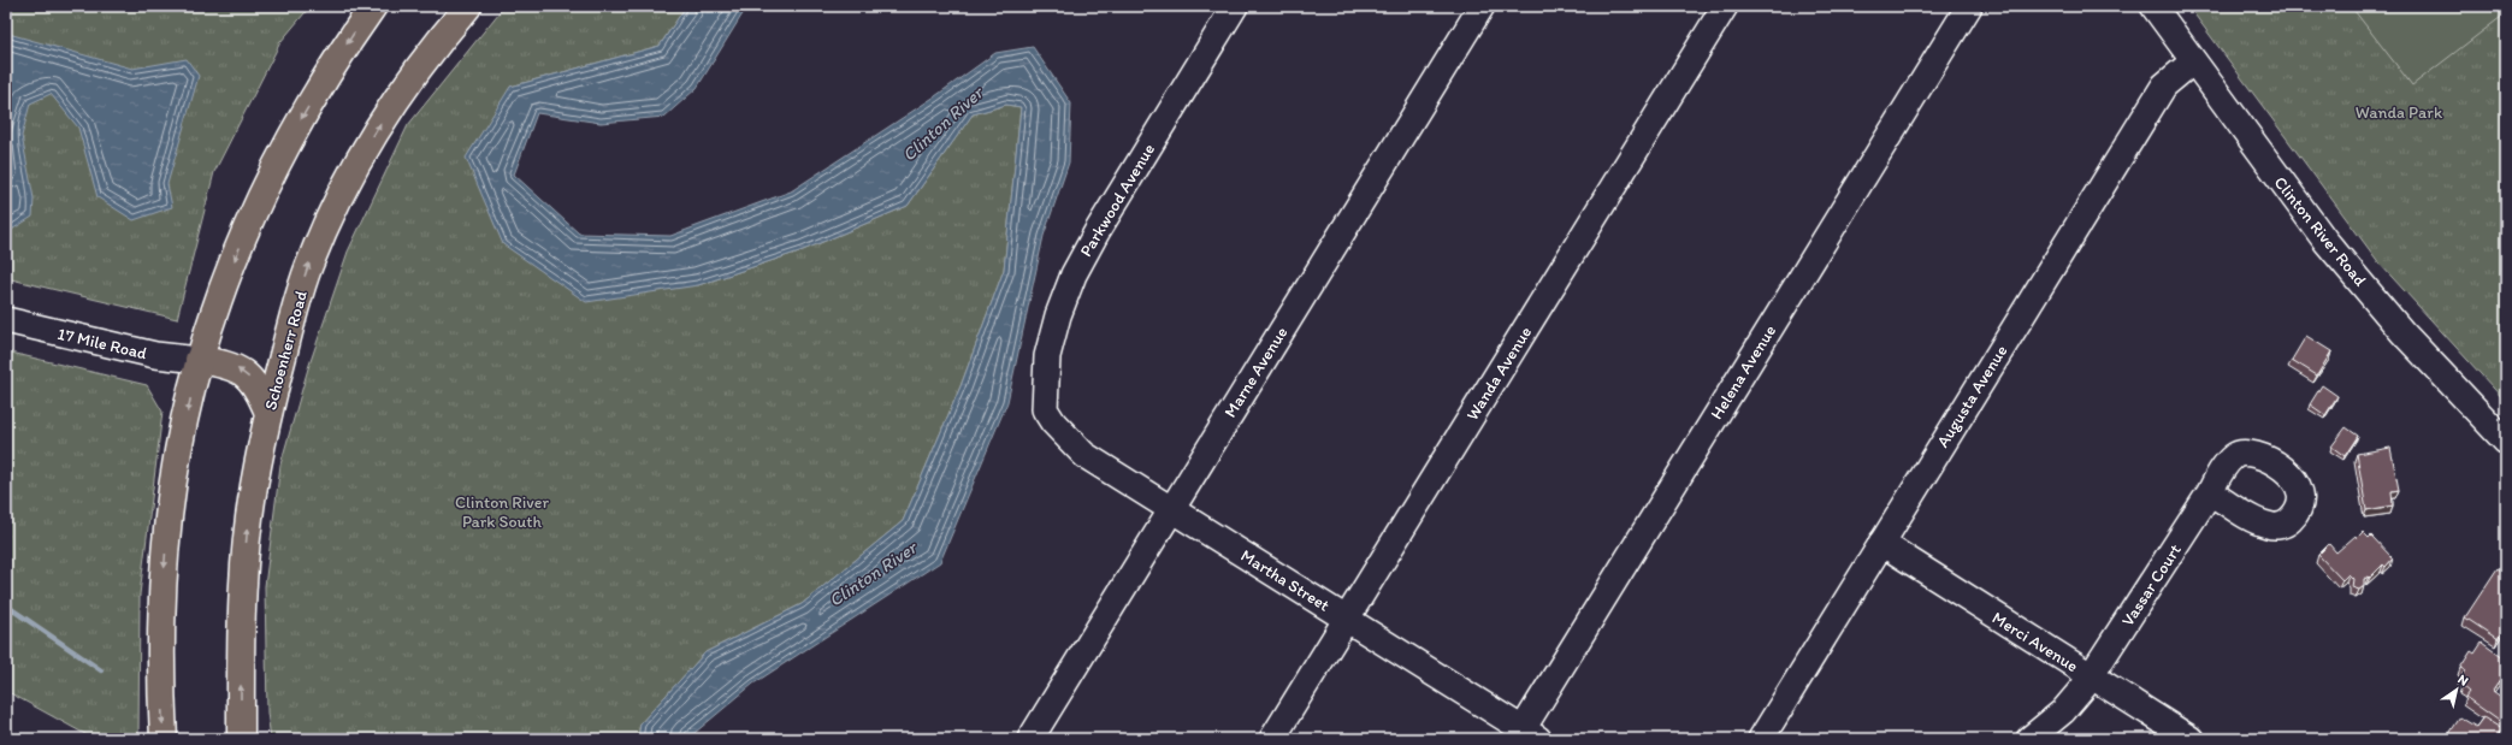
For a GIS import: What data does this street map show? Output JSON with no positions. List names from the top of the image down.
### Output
{
  "streets": {
    "main road": ["Schoenherr Road"],
    "street": [
      "Parkwood Avenue",
      "Clinton River Road",
      "17 Mile Road",
      "Marne Avenue",
      "Helena Avenue",
      "Wanda Avenue",
      "Augusta Avenue",
      "Martha Street",
      "Vassar Court",
      "Merci Avenue"
    ]
  },
  "crossings": [
    ["Parkwood Avenue", "Martha Street"],
    ["Clinton River Road", "Augusta Avenue"],
    ["Marne Avenue", "Martha Street"],
    ["Helena Avenue", "Martha Street"],
    ["Wanda Avenue", "Martha Street"],
    ["Augusta Avenue", "Merci Avenue"],
    ["Vassar Court", "Merci Avenue"]
  ],
  "water": ["Clinton River"],
  "parks": ["Wanda Park", "Clinton River Park South"],
  "north": "top right"
}
